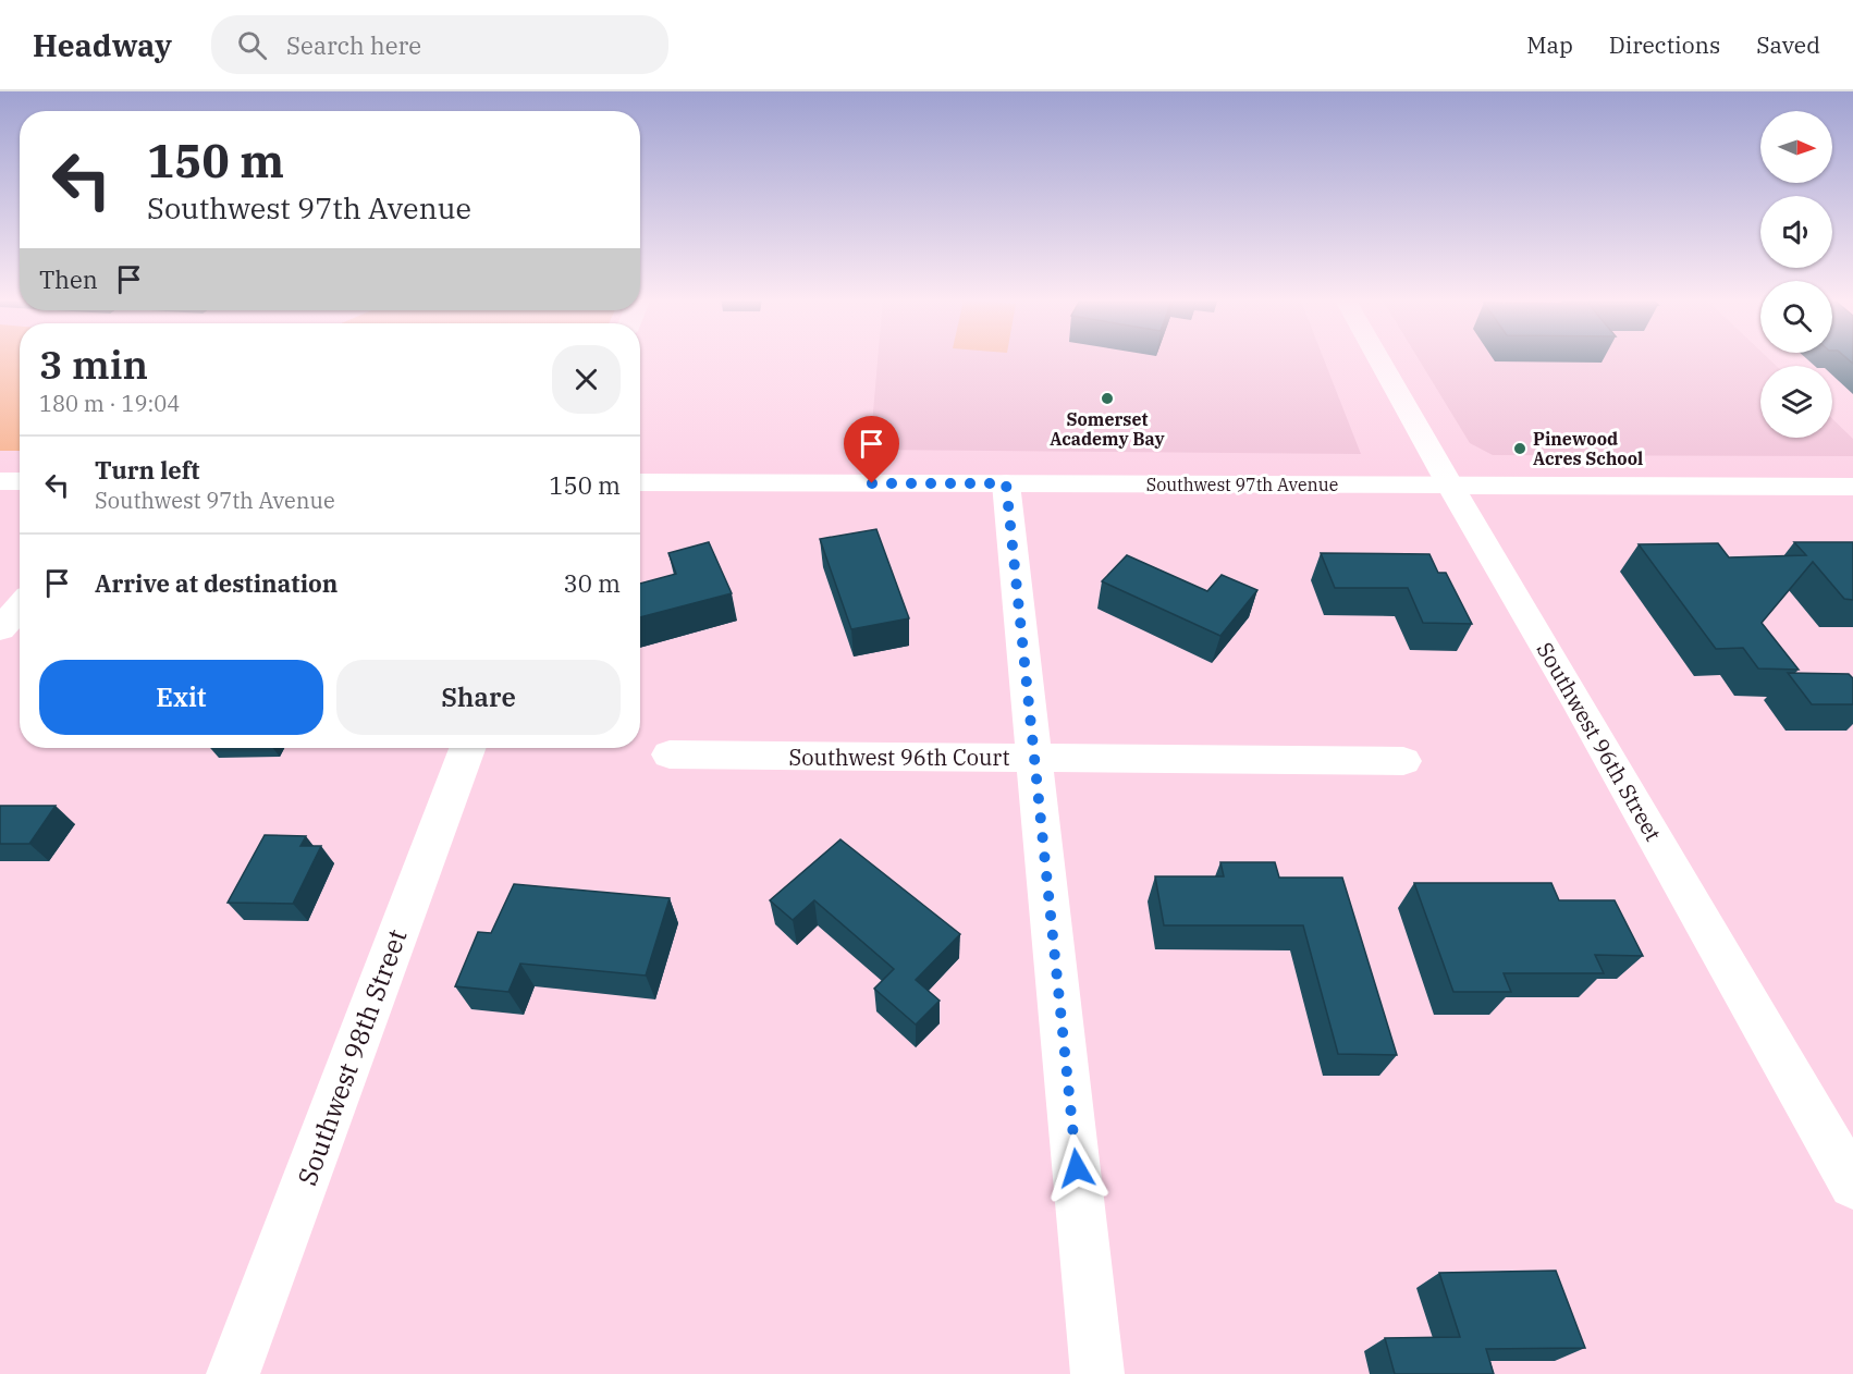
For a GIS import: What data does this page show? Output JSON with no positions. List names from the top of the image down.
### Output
{
  "streets": {
    "street": [
      "Southwest 97th Avenue",
      "Southwest 96th Street",
      "Southwest 96th Court",
      "Southwest 98th Street"
    ]
  },
  "crossings": [
    ["Southwest 97th Avenue", "Southwest 96th Street"]
  ],
  "places": ["Somerset Academy Bay", "Pinewood Acres School"],
  "north": "right",
  "page": {
    "header": "Headway",
    "search": "Search here",
    "nav": ["Map", "Directions", "Saved"],
    "turn": ["150 m", "Southwest 97th Avenue"],
    "then": "Then",
    "heading": ["3 min", "180 m · 19:04"],
    "list": [
      {
        "name": "Turn left",
        "note": "Southwest 97th Avenue",
        "value": "150 m"
      },
      {
        "name": "Arrive at destination",
        "value": "30 m"
      }
    ],
    "buttons": ["Exit", "Share"]
  }
}
